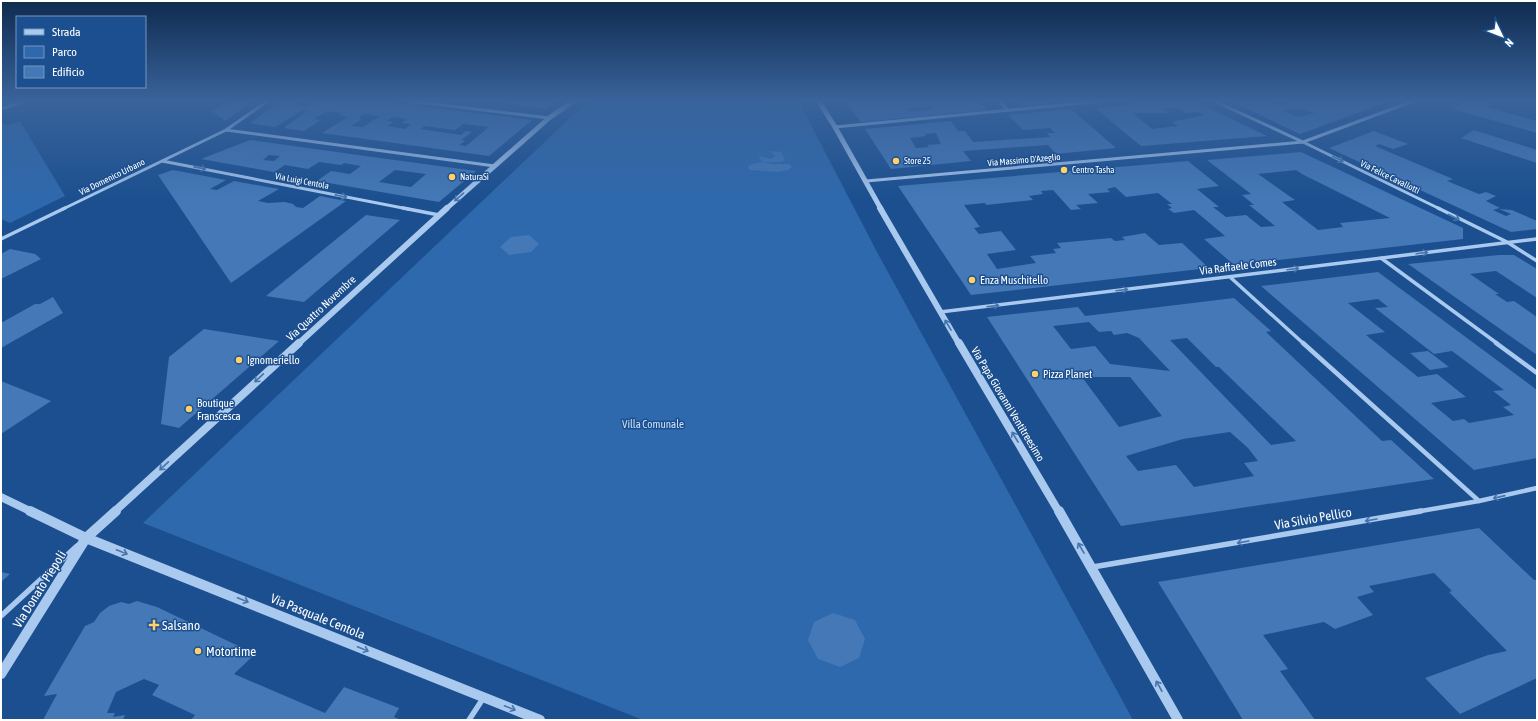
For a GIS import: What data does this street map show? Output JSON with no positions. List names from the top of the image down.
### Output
{
  "streets": {
    "street": [
      "Via Massimo D'Azeglio",
      "Via Domenico Urbano",
      "Via Felice Cavallotti",
      "Via Luigi Centola",
      "Via Raffaele Comes",
      "Via Quattro Novembre",
      "Via Papa Giovanni Ventitreesimo",
      "Via Silvio Pellico",
      "Via Donato Piepoli",
      "Via Pasquale Centola"
    ]
  },
  "crossings": [
    ["Via Massimo D'Azeglio", "Via Felice Cavallotti"],
    ["Via Massimo D'Azeglio", "Via Papa Giovanni Ventitreesimo"],
    ["Via Domenico Urbano", "Via Luigi Centola"],
    ["Via Felice Cavallotti", "Via Raffaele Comes"],
    ["Via Luigi Centola", "Via Quattro Novembre"],
    ["Via Raffaele Comes", "Via Papa Giovanni Ventitreesimo"],
    ["Via Quattro Novembre", "Via Donato Piepoli"],
    ["Via Quattro Novembre", "Via Pasquale Centola"],
    ["Via Papa Giovanni Ventitreesimo", "Via Silvio Pellico"],
    ["Via Donato Piepoli", "Via Pasquale Centola"]
  ],
  "one_way": [
    "Via Felice Cavallotti",
    "Via Luigi Centola",
    "Via Raffaele Comes",
    "Via Quattro Novembre",
    "Via Papa Giovanni Ventitreesimo",
    "Via Silvio Pellico",
    "Via Pasquale Centola"
  ],
  "parks": ["Villa Comunale"],
  "places": {
    "other": [
      "Store 25",
      "Centro Tasha",
      "NaturaSì",
      "Enza Muschitello",
      "Ignomeriello",
      "Pizza Planet",
      "Boutique Franscesca",
      "Motortime"
    ],
    "health": ["Salsano"]
  },
  "legend": ["Strada", "Parco", "Edificio"],
  "north": "bottom right"
}
